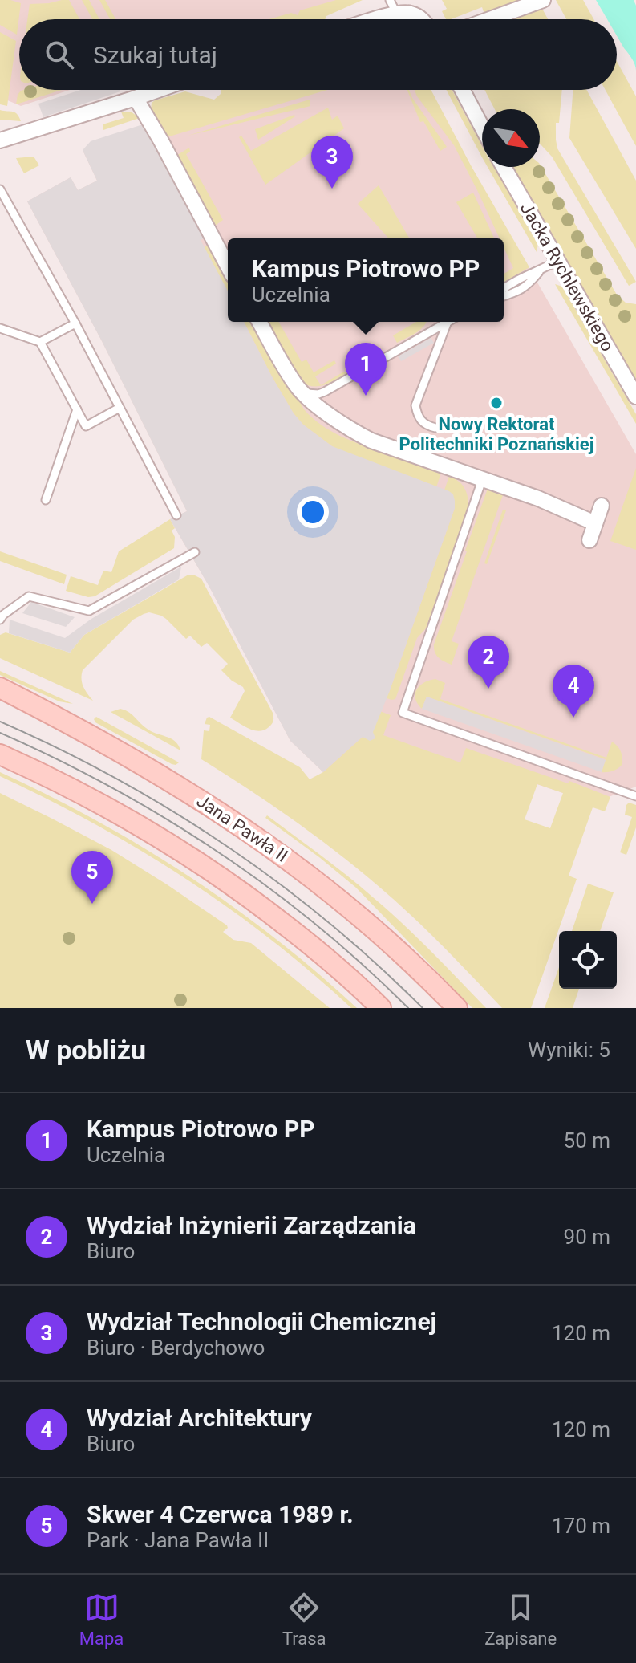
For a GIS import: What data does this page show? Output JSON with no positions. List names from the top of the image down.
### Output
{
  "streets": {
    "main road": ["Jana Pawła II"],
    "street": ["Jacka Rychlewskiego"]
  },
  "places": ["Nowy Rektorat Politechniki Poznańskiej"],
  "north": "bottom right",
  "page": {
    "search": "Szukaj tutaj",
    "pins": [
      "3",
      "1",
      "2",
      "4",
      "5"
    ],
    "popup": ["Kampus Piotrowo PP", "Uczelnia"],
    "heading": ["W pobliżu", "Wyniki: 5"],
    "list": [
      {
        "mark": "1",
        "name": "Kampus Piotrowo PP",
        "note": "Uczelnia",
        "value": "50 m"
      },
      {
        "mark": "2",
        "name": "Wydział Inżynierii Zarządzania",
        "note": "Biuro",
        "value": "90 m"
      },
      {
        "mark": "3",
        "name": "Wydział Technologii Chemicznej",
        "note": "Biuro · Berdychowo",
        "value": "120 m"
      },
      {
        "mark": "4",
        "name": "Wydział Architektury",
        "note": "Biuro",
        "value": "120 m"
      },
      {
        "mark": "5",
        "name": "Skwer 4 Czerwca 1989 r.",
        "note": "Park · Jana Pawła II",
        "value": "170 m"
      }
    ],
    "nav": ["Mapa", "Trasa", "Zapisane"]
  }
}
